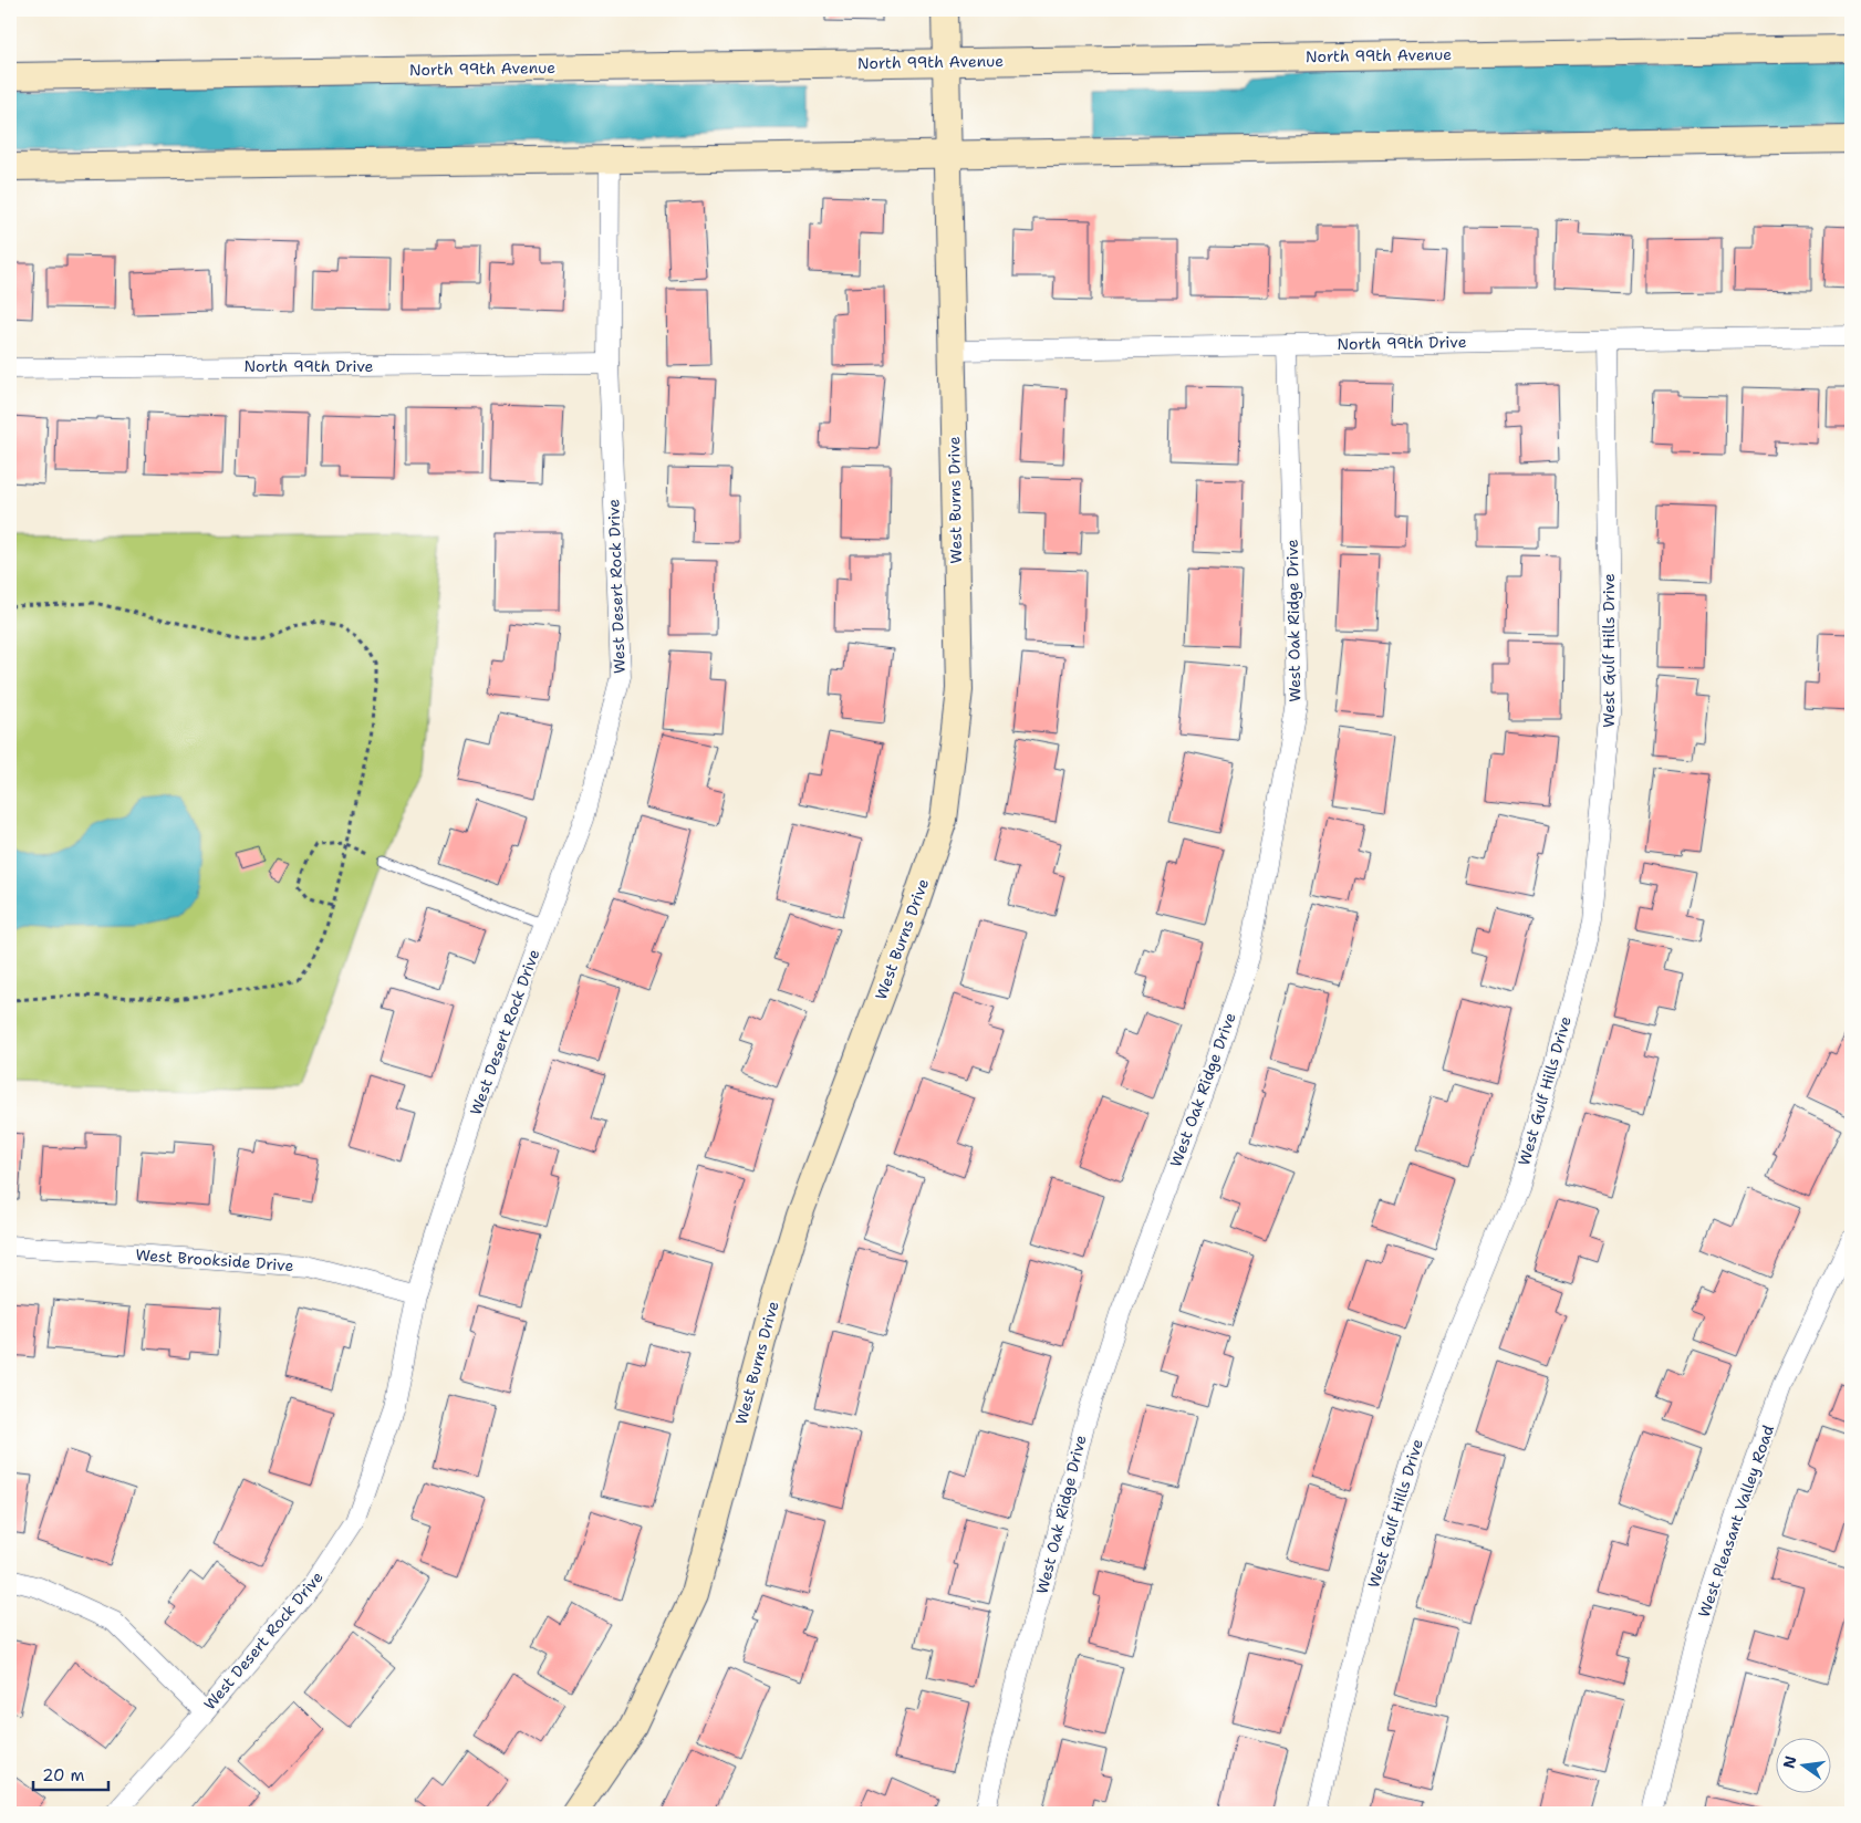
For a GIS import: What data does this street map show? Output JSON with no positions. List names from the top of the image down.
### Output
{
  "streets": {
    "main road": ["North 99th Avenue", "West Burns Drive"],
    "street": [
      "North 99th Drive",
      "West Desert Rock Drive",
      "West Oak Ridge Drive",
      "West Gulf Hills Drive",
      "West Brookside Drive",
      "West Pleasant Valley Road"
    ]
  },
  "crossings": [
    ["North 99th Avenue", "West Burns Drive"],
    ["North 99th Drive", "West Burns Drive"],
    ["North 99th Drive", "West Desert Rock Drive"],
    ["North 99th Drive", "West Oak Ridge Drive"],
    ["North 99th Drive", "West Gulf Hills Drive"],
    ["West Desert Rock Drive", "West Brookside Drive"]
  ],
  "scale_bar": "20 m",
  "north": "left"
}
